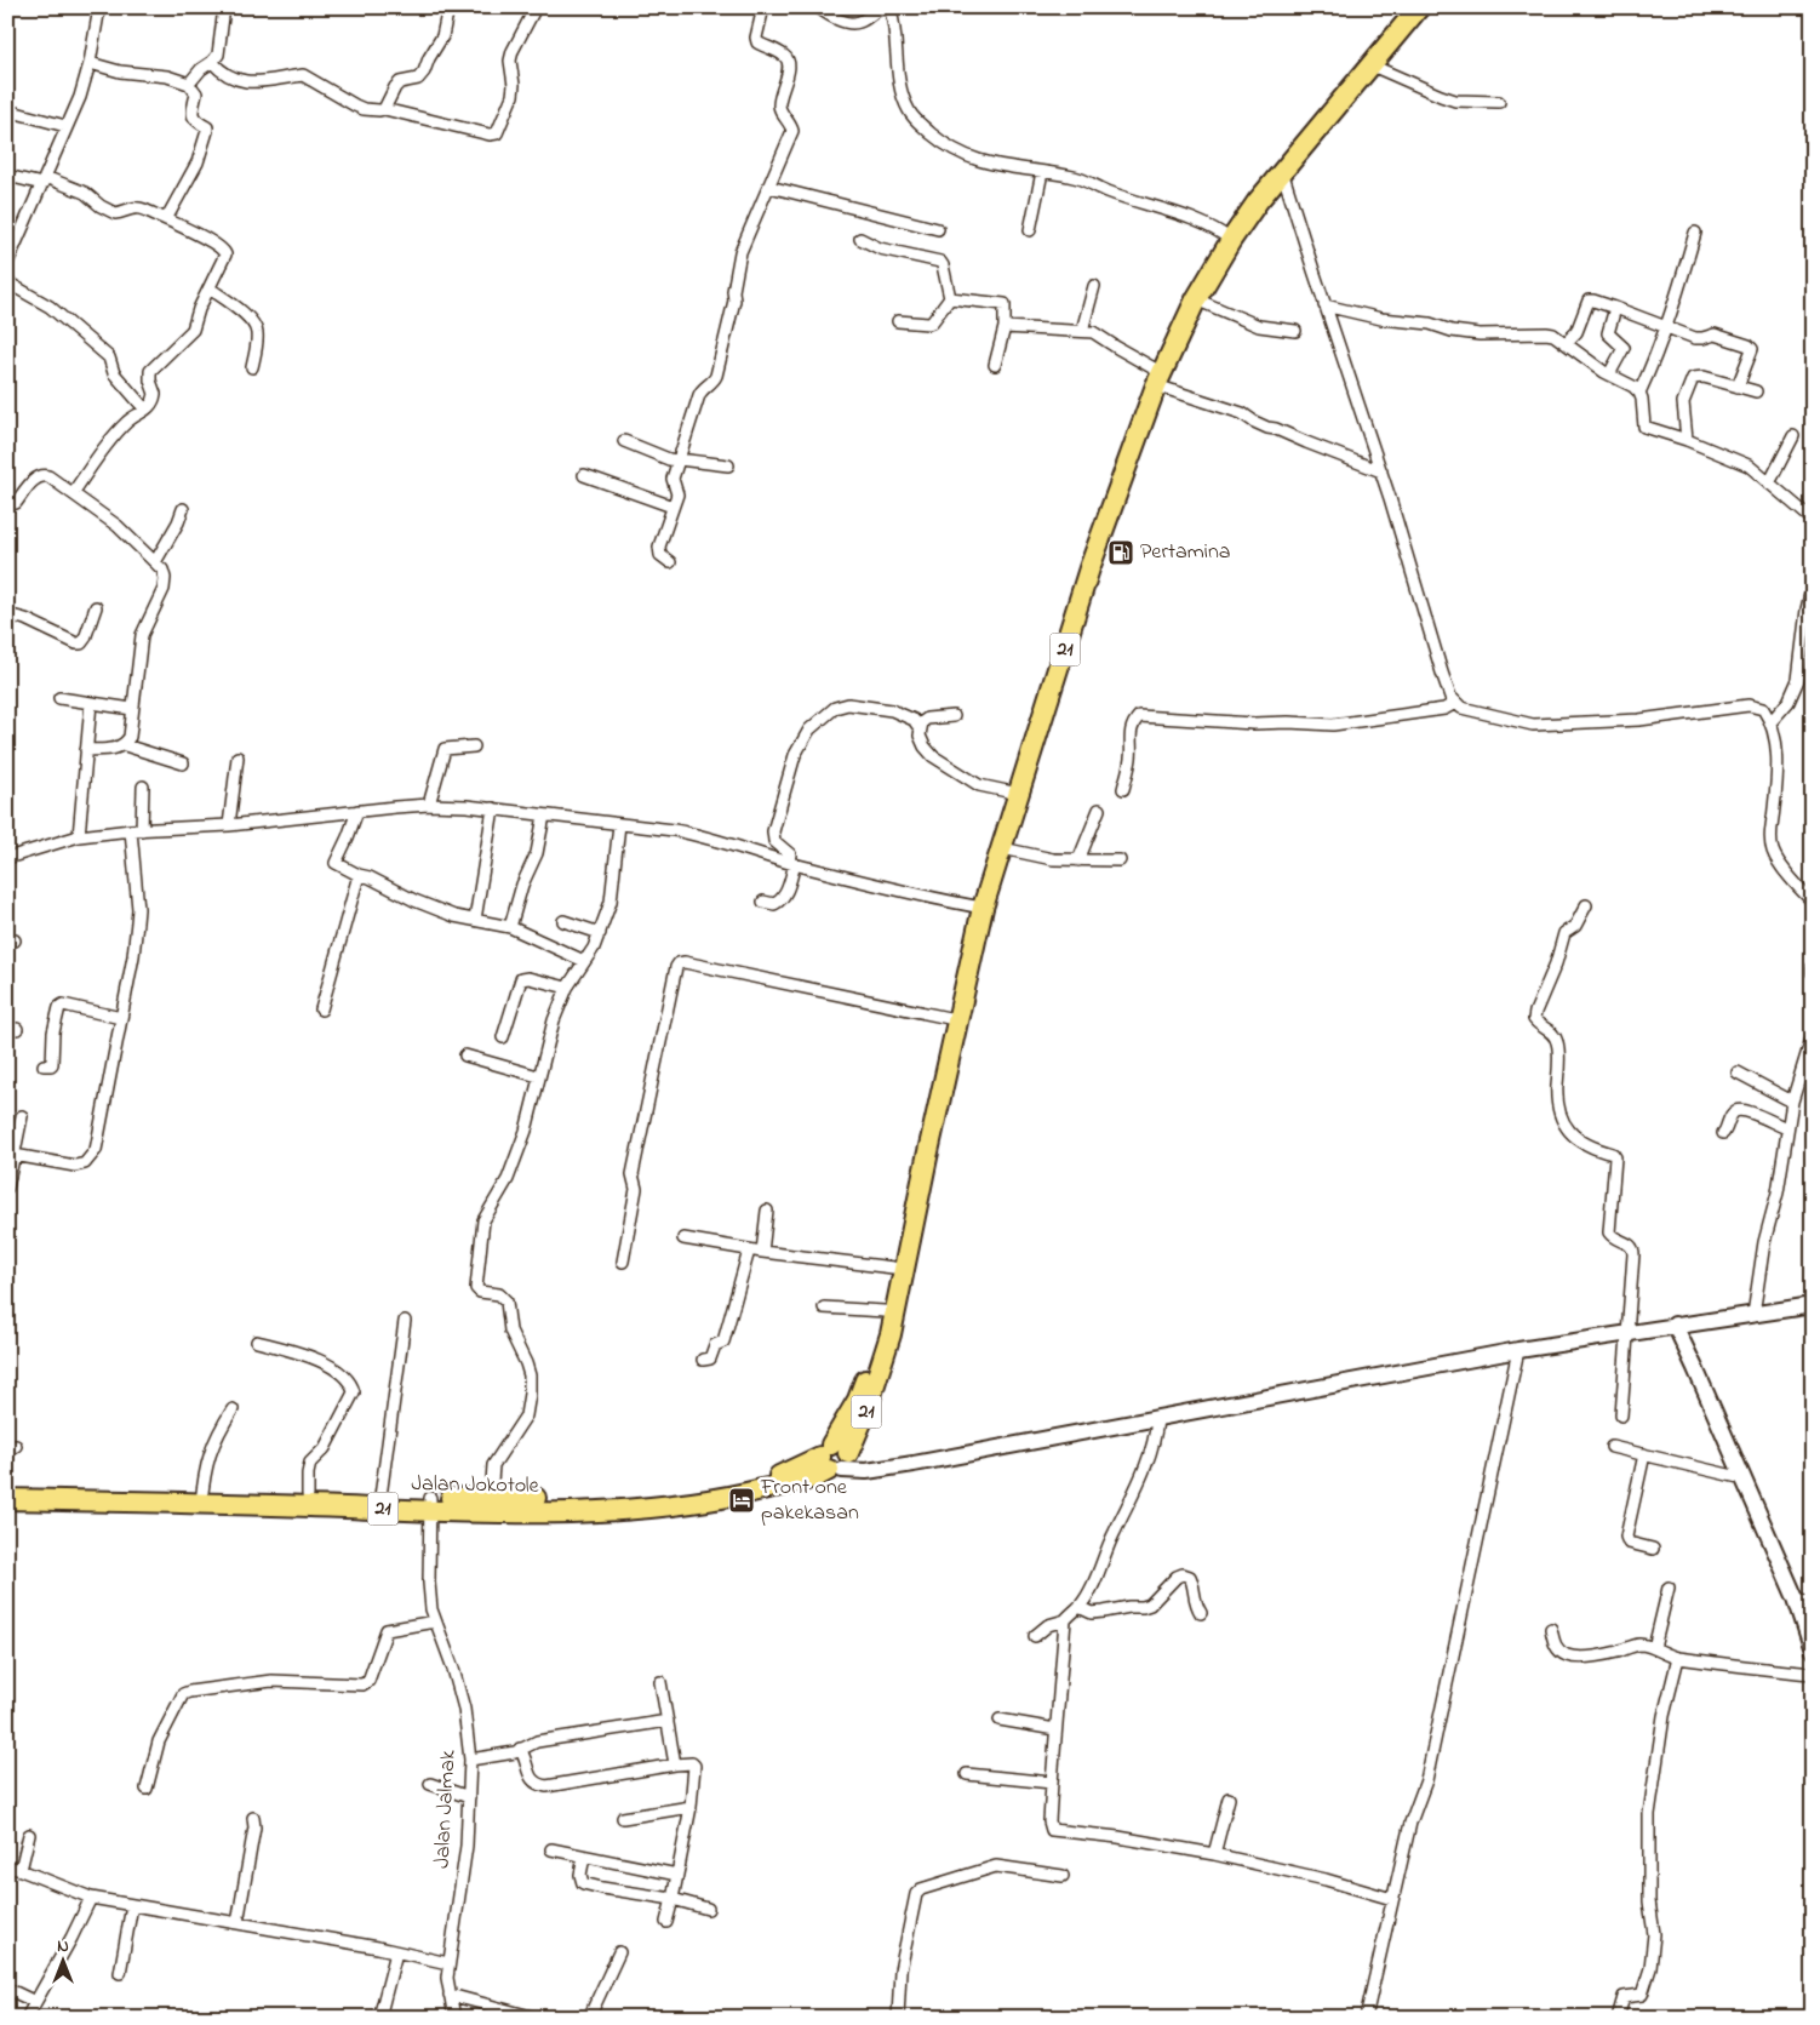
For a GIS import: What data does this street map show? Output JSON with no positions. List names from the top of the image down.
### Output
{
  "streets": {
    "highway": ["21", "Jalan Jokotole"],
    "street": ["Jalan Jalmak"]
  },
  "crossings": [
    ["21", "Jalan Jokotole"],
    ["Jalan Jokotole", "Jalan Jalmak"]
  ],
  "places": {
    "fuel station": ["Pertamina"],
    "hotel": ["Front one pakekasan"]
  },
  "north": "top"
}
